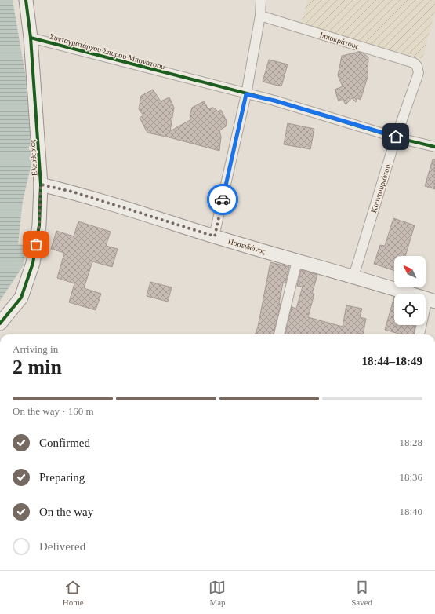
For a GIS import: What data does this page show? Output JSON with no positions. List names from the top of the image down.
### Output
{
  "streets": {
    "street": [
      "Ιπποκράτους",
      "Συνταγματάρχου Σπύρου Μπονάτσου",
      "Ελευθερίας",
      "Κουντουριώτου",
      "Ποσειδώνος"
    ]
  },
  "crossings": [
    ["Ιπποκράτους", "Κουντουριώτου"],
    ["Συνταγματάρχου Σπύρου Μπονάτσου", "Ελευθερίας"],
    ["Συνταγματάρχου Σπύρου Μπονάτσου", "Κουντουριώτου"],
    ["Ελευθερίας", "Ποσειδώνος"],
    ["Κουντουριώτου", "Ποσειδώνος"]
  ],
  "north": "top left",
  "page": {
    "heading": ["2 min", "Arriving in", "18:44–18:49"],
    "bar": "On the way · 160 m",
    "list": [
      ["Confirmed", "18:28"],
      ["Preparing", "18:36"],
      ["On the way", "18:40"],
      "Delivered"
    ],
    "tabs": ["Home", "Map", "Saved"]
  }
}
